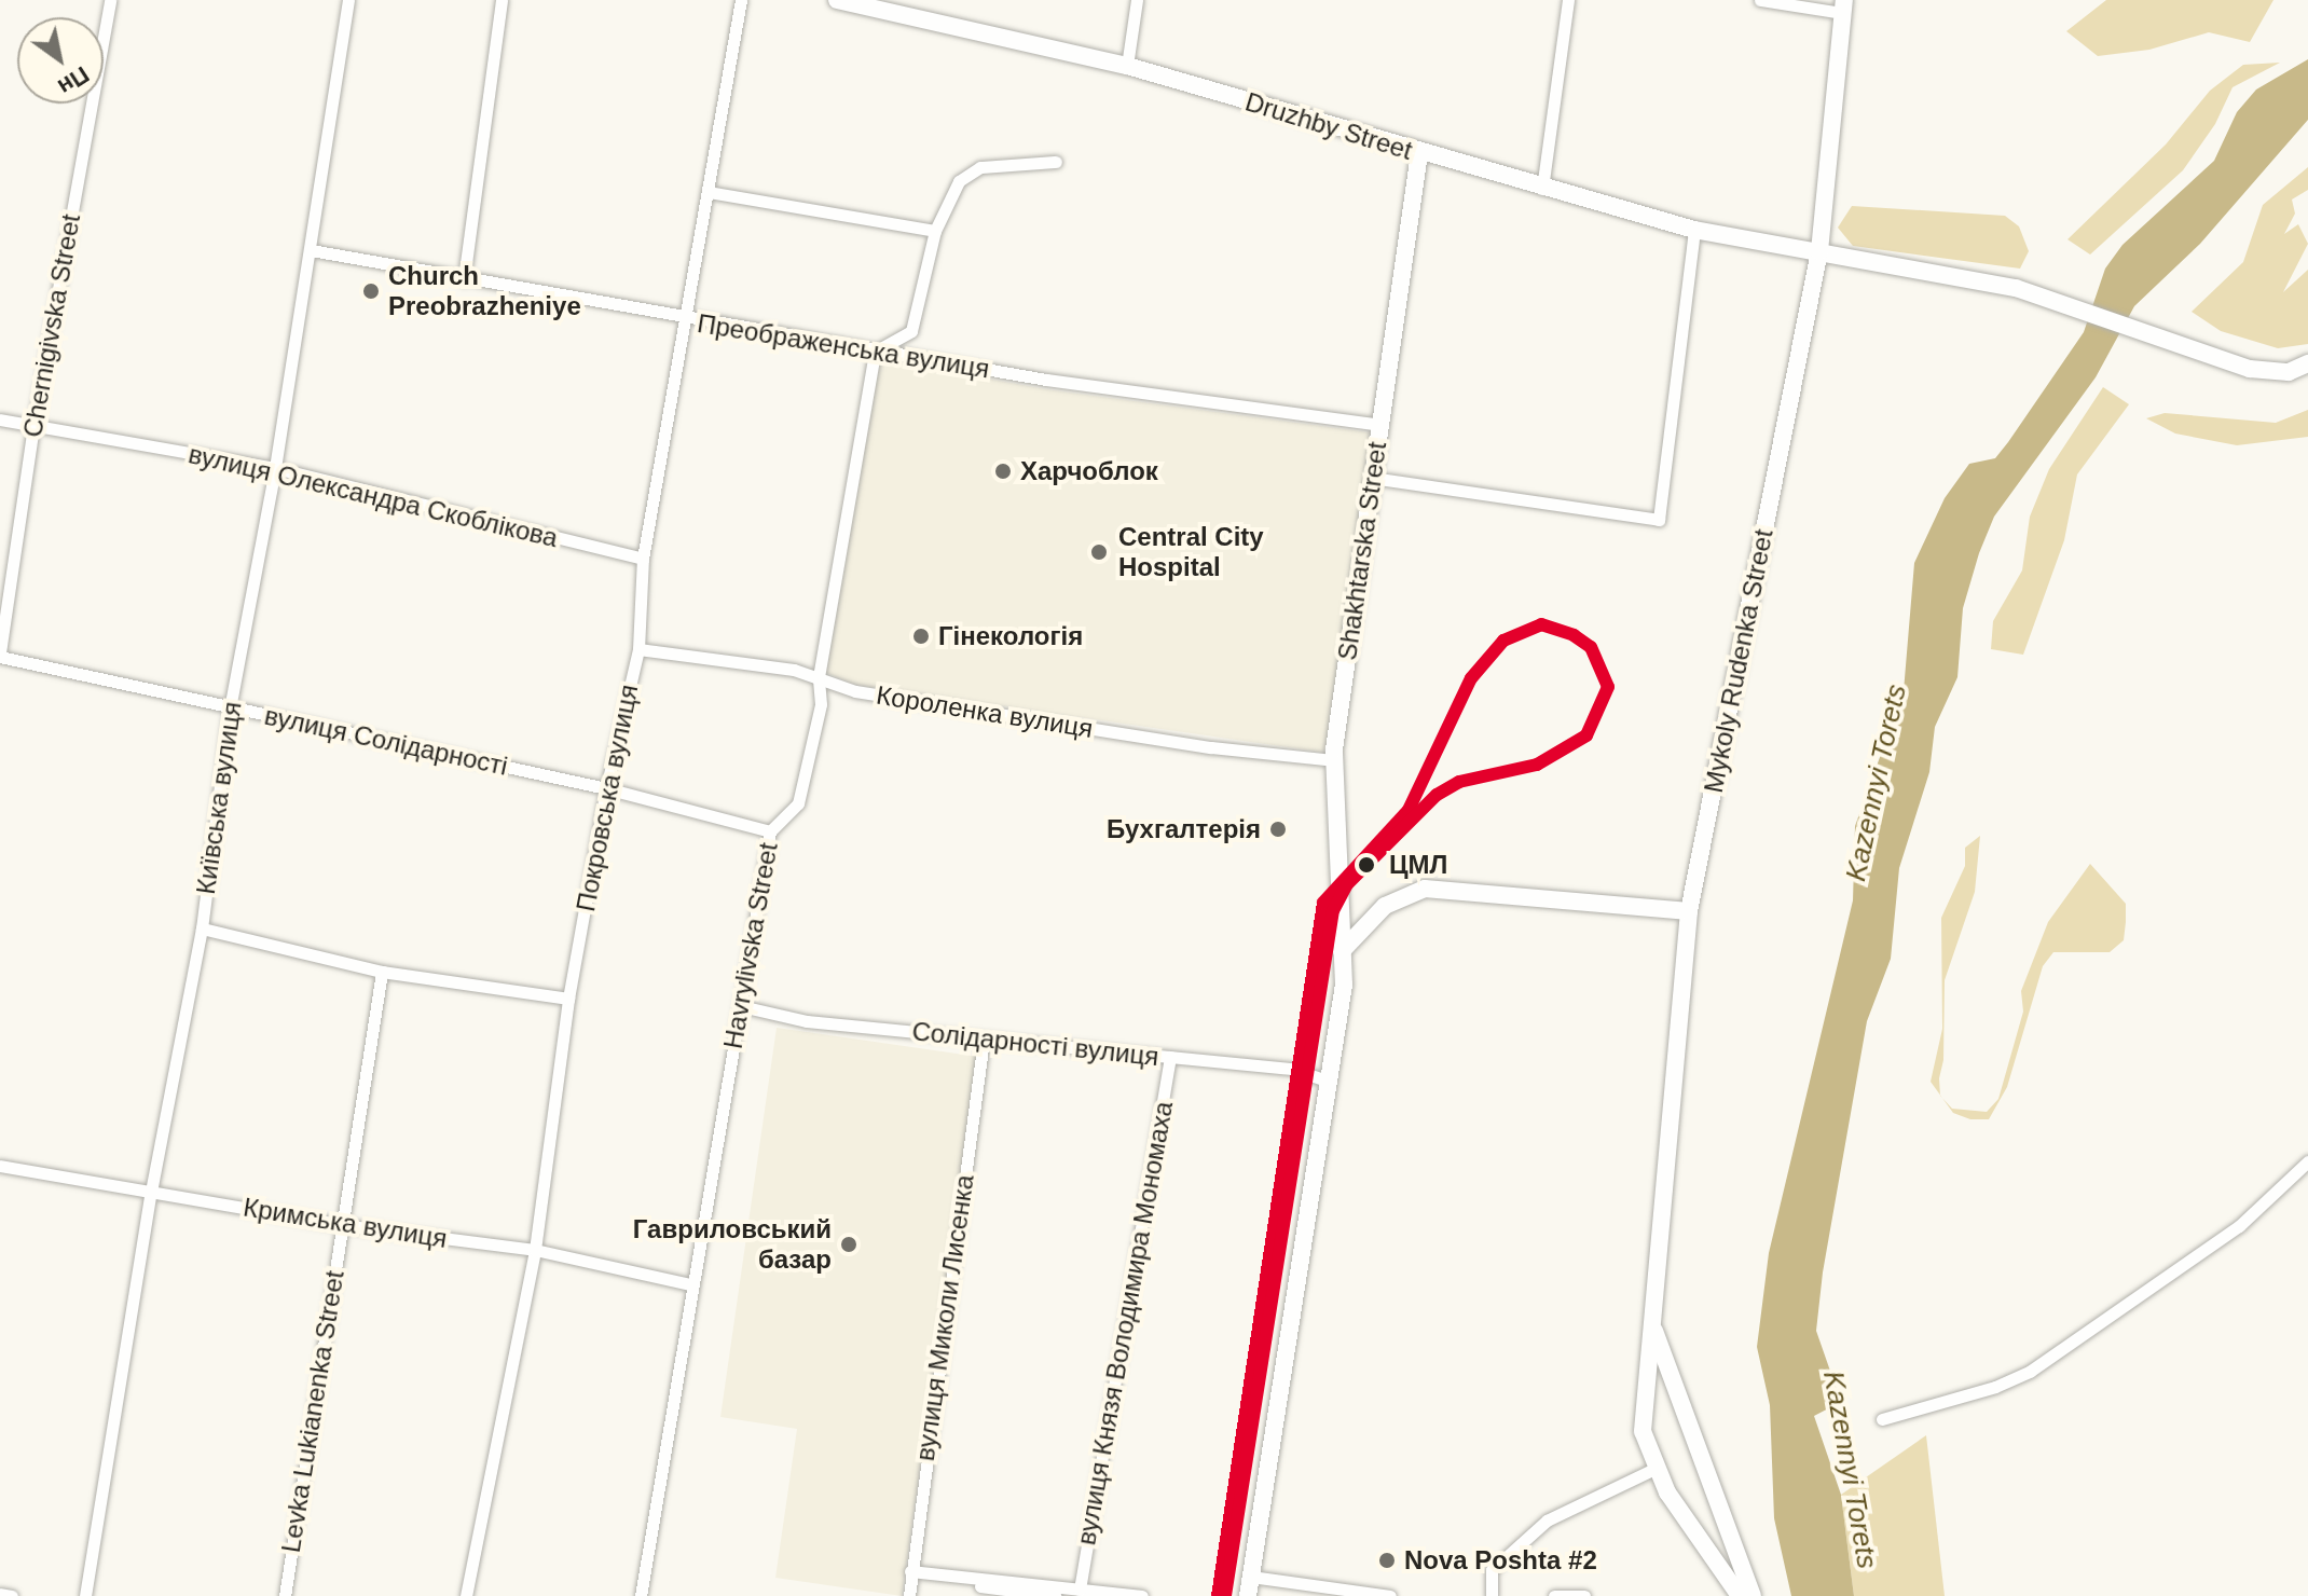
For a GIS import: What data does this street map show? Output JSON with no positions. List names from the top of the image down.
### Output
{
  "streets": {
    "street": [
      "Druzhby Street",
      "Chernigivska Street",
      "Преображенська вулиця",
      "вулиця Олександра Скоблікова",
      "Shakhtarska Street",
      "Mykoly Rudenka Street",
      "Короленка вулиця",
      "вулиця Солідарності",
      "Київська вулиця",
      "Покровська вулиця",
      "Havrylivska Street",
      "Солідарності вулиця",
      "Кримська вулиця",
      "вулиця Миколи Лисенка",
      "вулиця Князя Володимира Мономаха",
      "Levka Lukianenka Street"
    ]
  },
  "crossings": [
    ["Druzhby Street", "Shakhtarska Street"],
    ["Druzhby Street", "Mykoly Rudenka Street"],
    ["Chernigivska Street", "вулиця Олександра Скоблікова"],
    ["Chernigivska Street", "вулиця Солідарності"],
    ["Преображенська вулиця", "Shakhtarska Street"],
    ["Преображенська вулиця", "Київська вулиця"],
    ["Преображенська вулиця", "Покровська вулиця"],
    ["Преображенська вулиця", "Havrylivska Street"],
    ["вулиця Олександра Скоблікова", "Київська вулиця"],
    ["вулиця Олександра Скоблікова", "Покровська вулиця"],
    ["Shakhtarska Street", "Короленка вулиця"],
    ["Shakhtarska Street", "Солідарності вулиця"],
    ["Короленка вулиця", "Покровська вулиця"],
    ["Короленка вулиця", "Havrylivska Street"],
    ["вулиця Солідарності", "Київська вулиця"],
    ["вулиця Солідарності", "Покровська вулиця"],
    ["вулиця Солідарності", "Havrylivska Street"],
    ["Київська вулиця", "Кримська вулиця"],
    ["Покровська вулиця", "Кримська вулиця"],
    ["Havrylivska Street", "Солідарності вулиця"],
    ["Havrylivska Street", "Кримська вулиця"],
    ["Солідарності вулиця", "вулиця Миколи Лисенка"],
    ["Солідарності вулиця", "вулиця Князя Володимира Мономаха"],
    ["Кримська вулиця", "Levka Lukianenka Street"]
  ],
  "water": ["Kazennyi Torets"],
  "places": [
    "Church Preobrazheniye",
    "Харчоблок",
    "Central City Hospital",
    "Гінекологія",
    "Бухгалтерія",
    "ЦМЛ",
    "Гавриловський базар",
    "Nova Poshta #2"
  ],
  "north": "bottom right"
}
